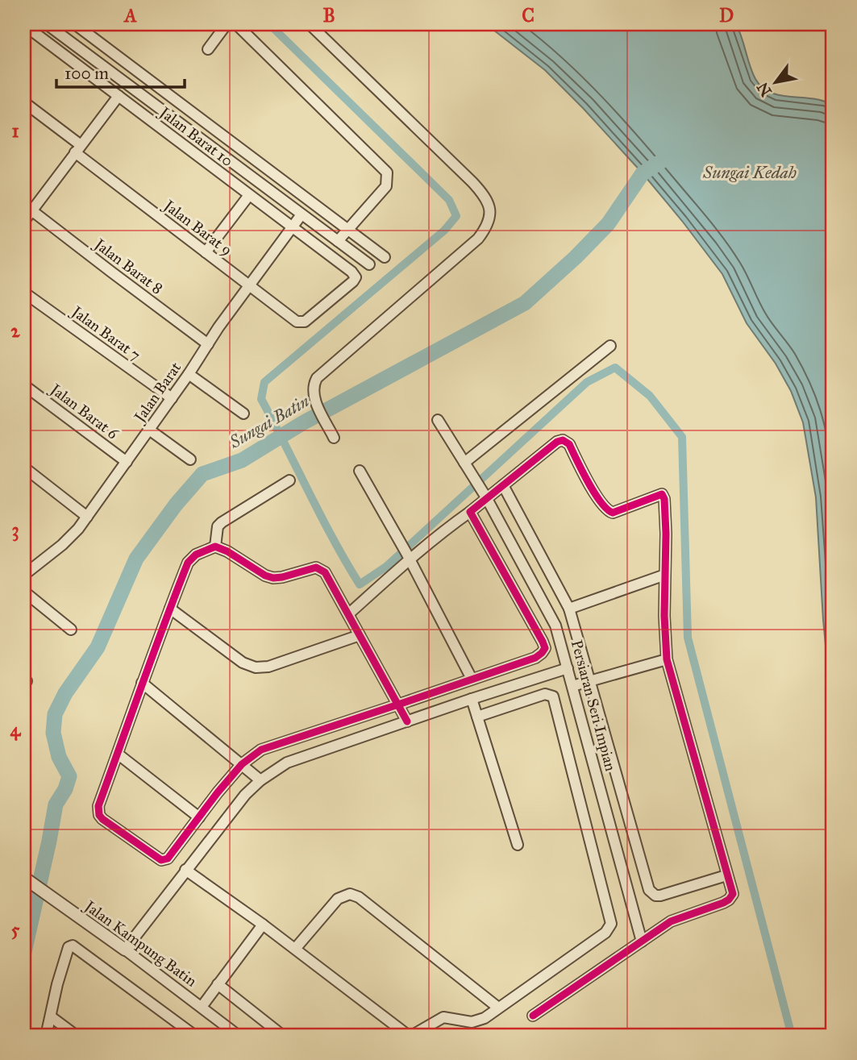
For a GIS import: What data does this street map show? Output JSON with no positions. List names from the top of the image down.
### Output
{
  "streets": {
    "street": [
      "Jalan Barat 10",
      "Jalan Barat 9",
      "Jalan Barat 8",
      "Jalan Barat 7",
      "Jalan Barat",
      "Jalan Barat 6",
      "Persiaran Seri Impian",
      "Jalan Kampung Batin"
    ]
  },
  "crossings": [
    ["Jalan Barat 10", "Jalan Barat 9"],
    ["Jalan Barat 10", "Jalan Barat"],
    ["Jalan Barat 9", "Jalan Barat"],
    ["Jalan Barat 8", "Jalan Barat"],
    ["Jalan Barat 7", "Jalan Barat"],
    ["Jalan Barat", "Jalan Barat 6"]
  ],
  "water": ["Sungai Kedah", "Sungai Batin"],
  "scale_bar": "100 m",
  "north": "bottom left",
  "grid": {
    "columns": [
      "A",
      "B",
      "C",
      "D"
    ],
    "rows": [
      "1",
      "2",
      "3",
      "4",
      "5"
    ]
  }
}
